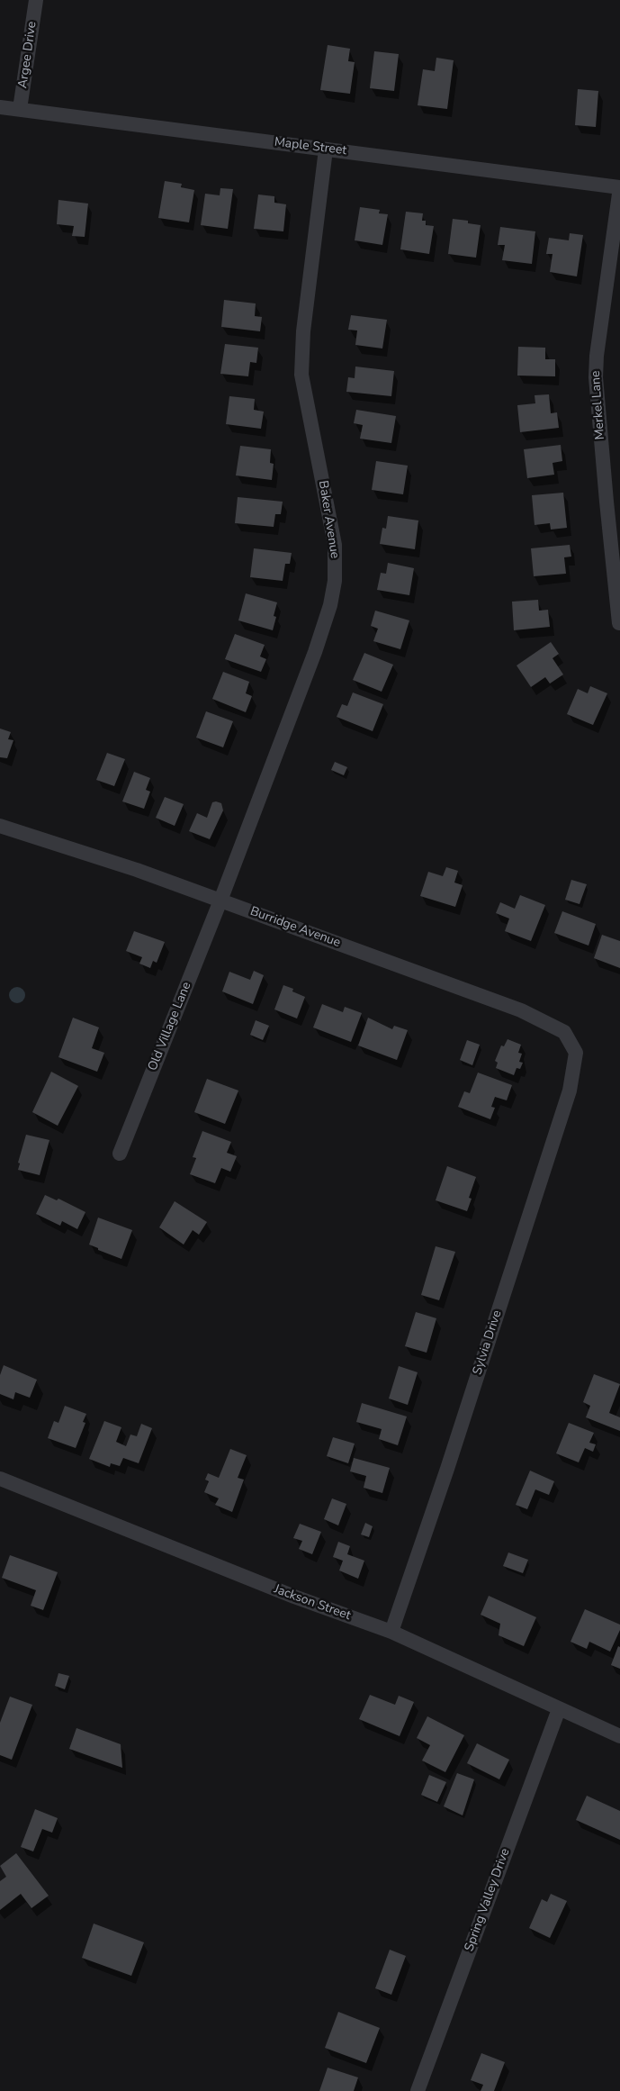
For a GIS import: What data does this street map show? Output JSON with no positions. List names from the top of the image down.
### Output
{
  "streets": {
    "street": [
      "Argee Drive",
      "Maple Street",
      "Merkel Lane",
      "Baker Avenue",
      "Burridge Avenue",
      "Old Village Lane",
      "Sylvia Drive",
      "Jackson Street",
      "Spring Valley Drive"
    ]
  },
  "crossings": [
    ["Argee Drive", "Maple Street"],
    ["Maple Street", "Merkel Lane"],
    ["Maple Street", "Baker Avenue"],
    ["Baker Avenue", "Burridge Avenue"],
    ["Baker Avenue", "Old Village Lane"],
    ["Burridge Avenue", "Old Village Lane"],
    ["Burridge Avenue", "Sylvia Drive"],
    ["Sylvia Drive", "Jackson Street"],
    ["Jackson Street", "Spring Valley Drive"]
  ]
}
